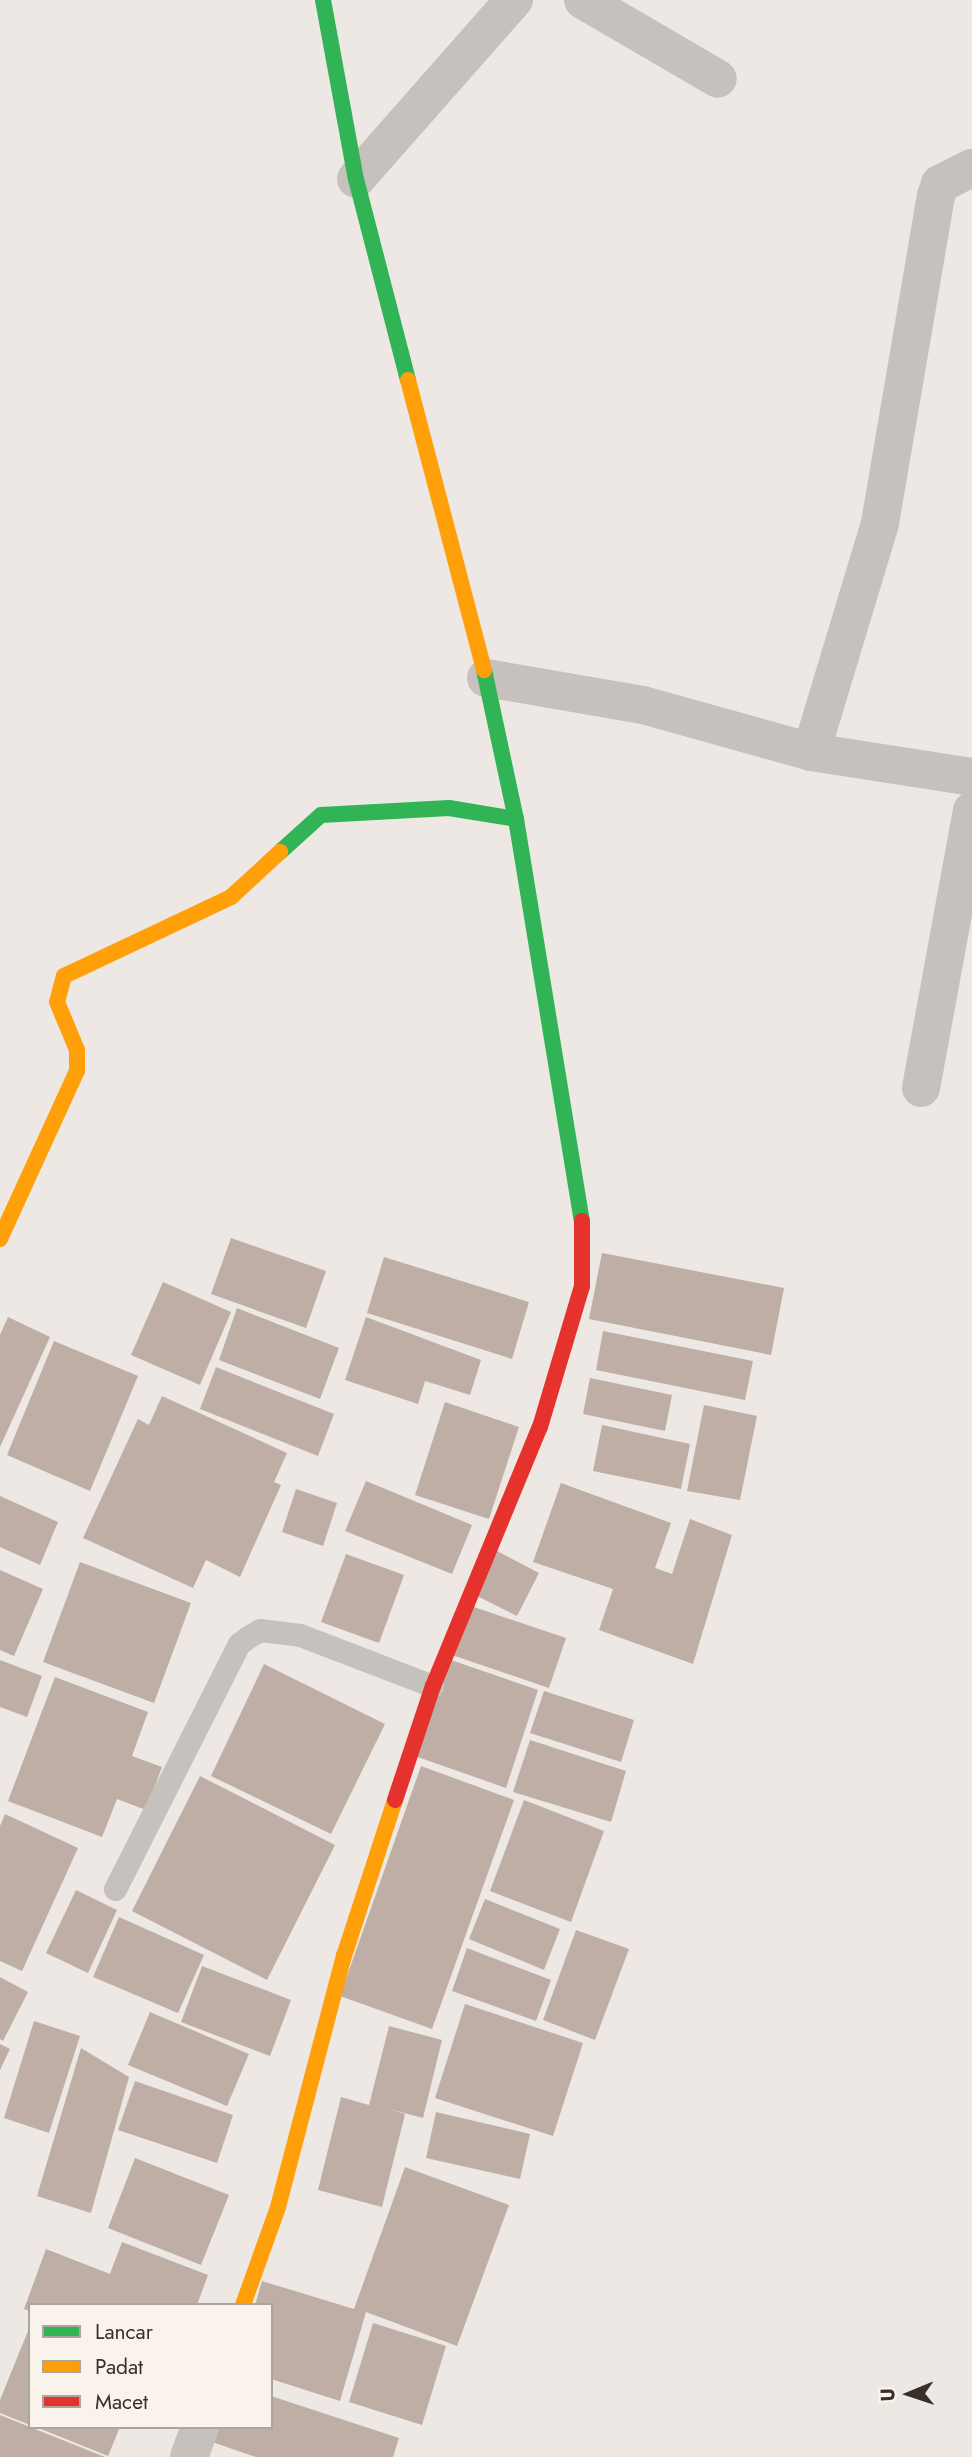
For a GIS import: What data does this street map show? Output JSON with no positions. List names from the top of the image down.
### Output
{
  "legend": ["Lancar", "Padat", "Macet"],
  "north": "left"
}
